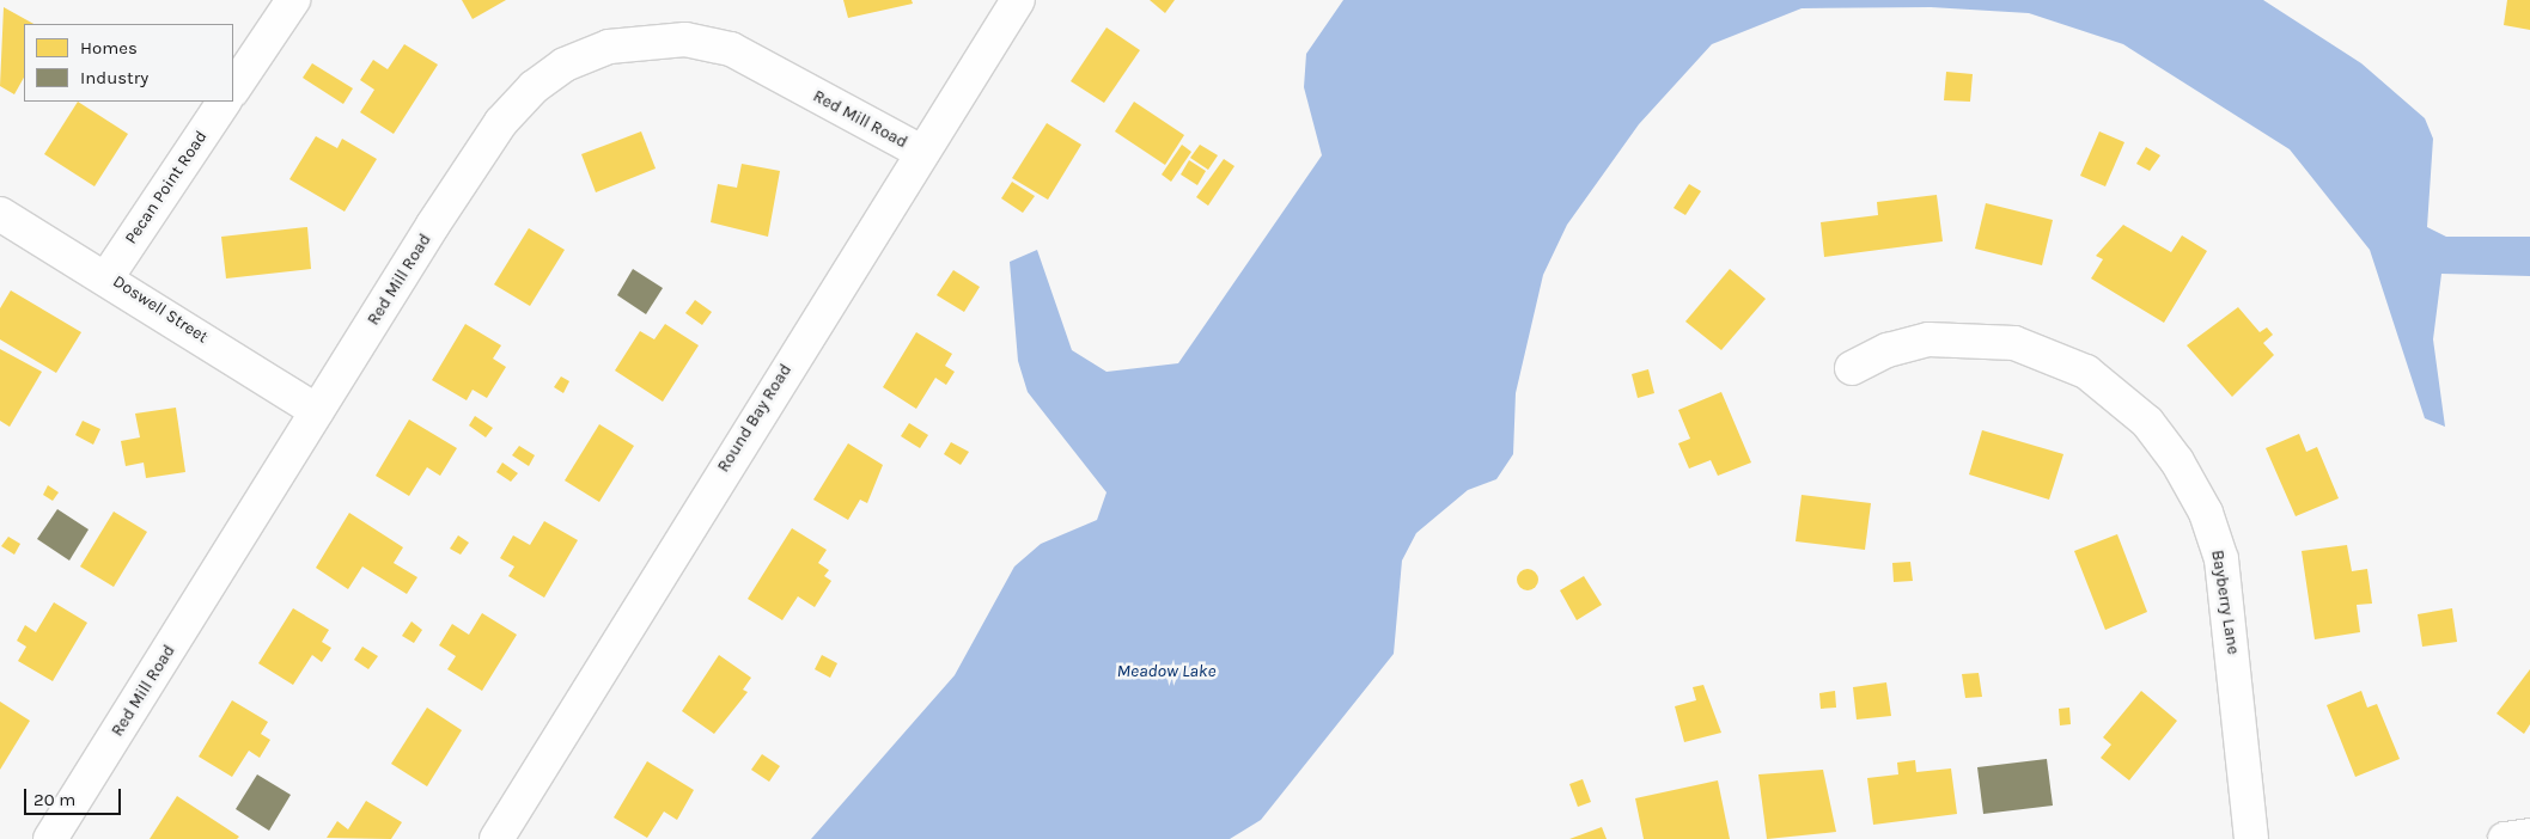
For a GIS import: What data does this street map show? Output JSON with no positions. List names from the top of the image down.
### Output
{
  "streets": {
    "street": [
      "Red Mill Road",
      "Pecan Point Road",
      "Doswell Street",
      "Round Bay Road",
      "Bayberry Lane"
    ]
  },
  "crossings": [
    ["Red Mill Road", "Doswell Street"],
    ["Red Mill Road", "Round Bay Road"],
    ["Pecan Point Road", "Doswell Street"]
  ],
  "water": ["Meadow Lake"],
  "legend": ["Homes", "Industry"],
  "scale_bar": "20 m"
}
